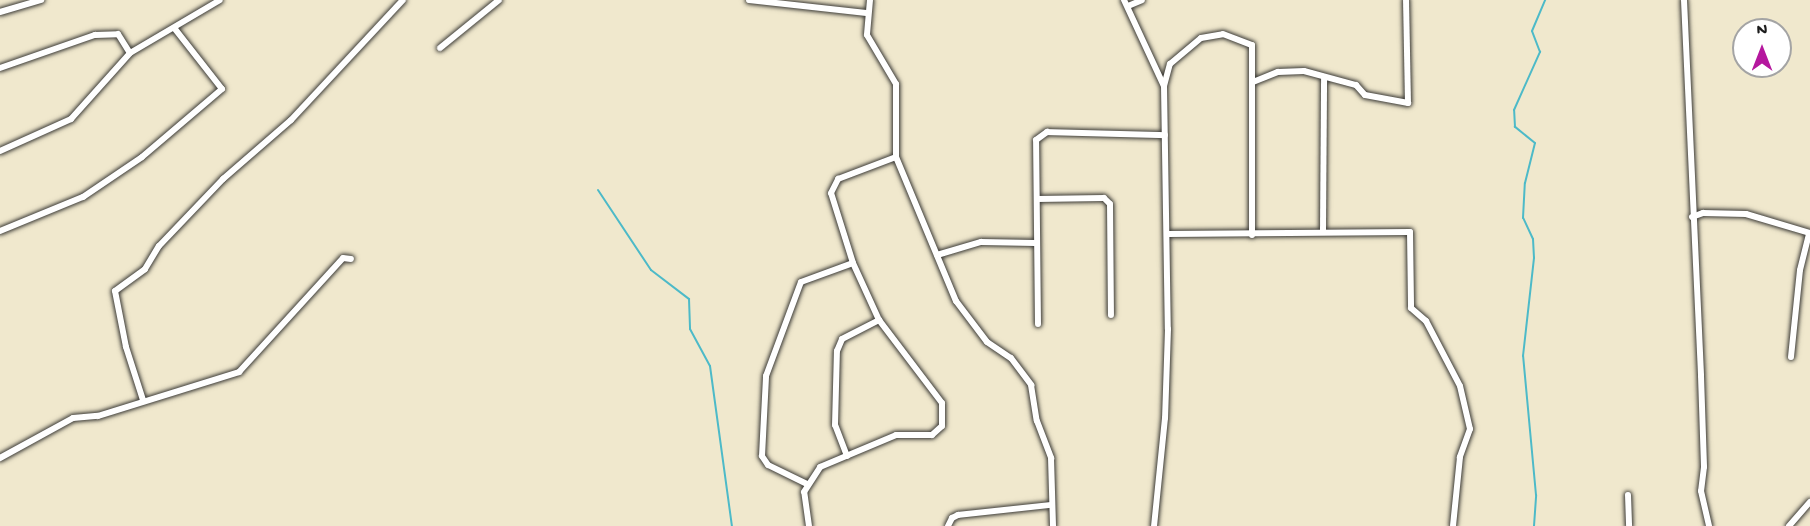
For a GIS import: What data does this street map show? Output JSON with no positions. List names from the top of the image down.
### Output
{
  "north": "top"
}
